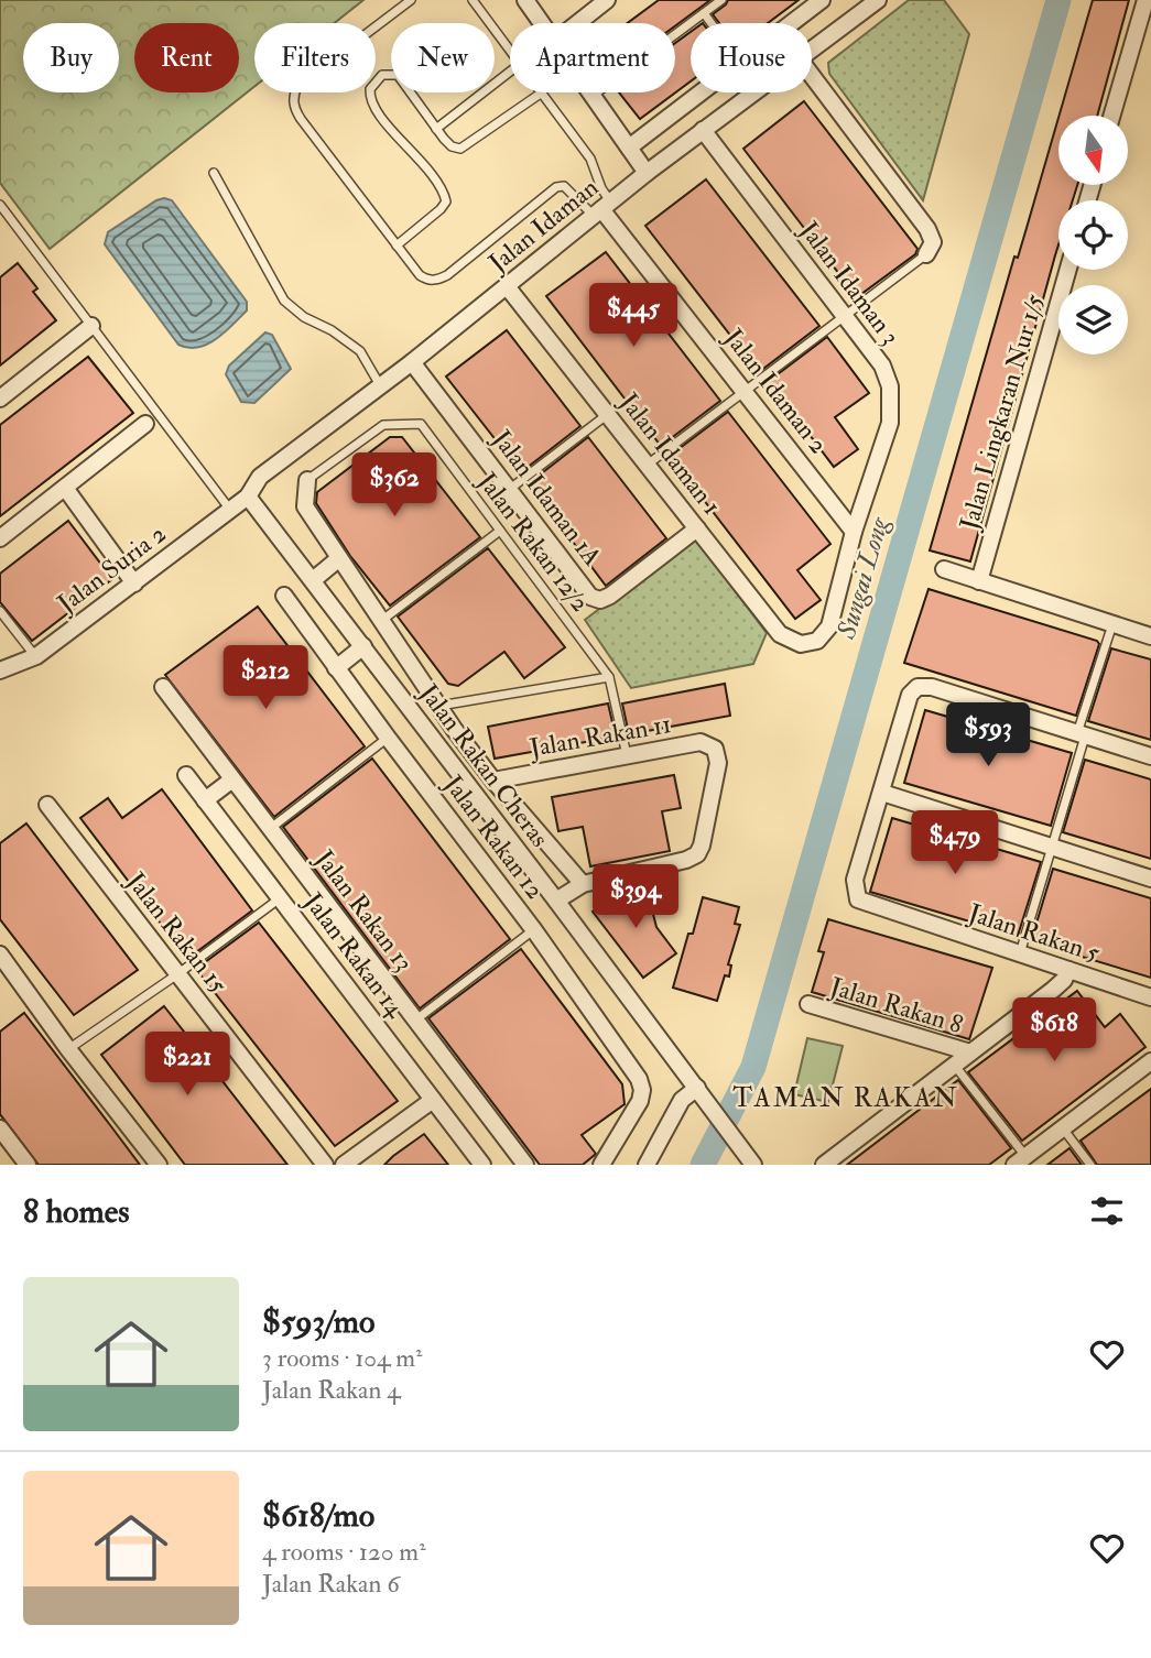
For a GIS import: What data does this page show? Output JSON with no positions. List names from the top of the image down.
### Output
{
  "streets": {
    "street": [
      "Jalan Idaman",
      "Jalan Idaman 3",
      "Jalan Idaman 2",
      "Jalan Lingkaran Nur 1/5",
      "Jalan Idaman 1",
      "Jalan Idaman 1A",
      "Jalan Suria 2",
      "Jalan Rakan 11",
      "Jalan Rakan Cheras",
      "Jalan Rakan 12",
      "Jalan Rakan 13",
      "Jalan Rakan 15",
      "Jalan Rakan 5",
      "Jalan Rakan 14",
      "Jalan Rakan 8"
    ],
    "lane": ["Jalan Rakan 12/2"]
  },
  "crossings": [
    ["Jalan Idaman", "Jalan Idaman 3"],
    ["Jalan Idaman", "Jalan Idaman 2"],
    ["Jalan Idaman", "Jalan Idaman 1"],
    ["Jalan Idaman", "Jalan Idaman 1A"],
    ["Jalan Idaman", "Jalan Suria 2"],
    ["Jalan Idaman", "Jalan Rakan Cheras"],
    ["Jalan Idaman 3", "Jalan Idaman 2"],
    ["Jalan Idaman 3", "Jalan Idaman 1"],
    ["Jalan Idaman 1", "Jalan Idaman 1A"],
    ["Jalan Suria 2", "Jalan Rakan Cheras"]
  ],
  "districts": ["TAMAN RAKAN"],
  "water": ["Sungai Long"],
  "north": "bottom",
  "page": {
    "chip": [
      "Buy",
      "Rent",
      "Filters",
      "New",
      "Apartment",
      "House"
    ],
    "price": [
      "$445",
      "$362",
      "$212",
      "$593",
      "$479",
      "$394",
      "$618",
      "$221"
    ],
    "heading": "8 homes",
    "list": [
      {
        "name": "$593/mo",
        "note": "3 rooms · 104 m² · Jalan Rakan 4"
      },
      {
        "name": "$618/mo",
        "note": "4 rooms · 120 m² · Jalan Rakan 6"
      }
    ]
  }
}
